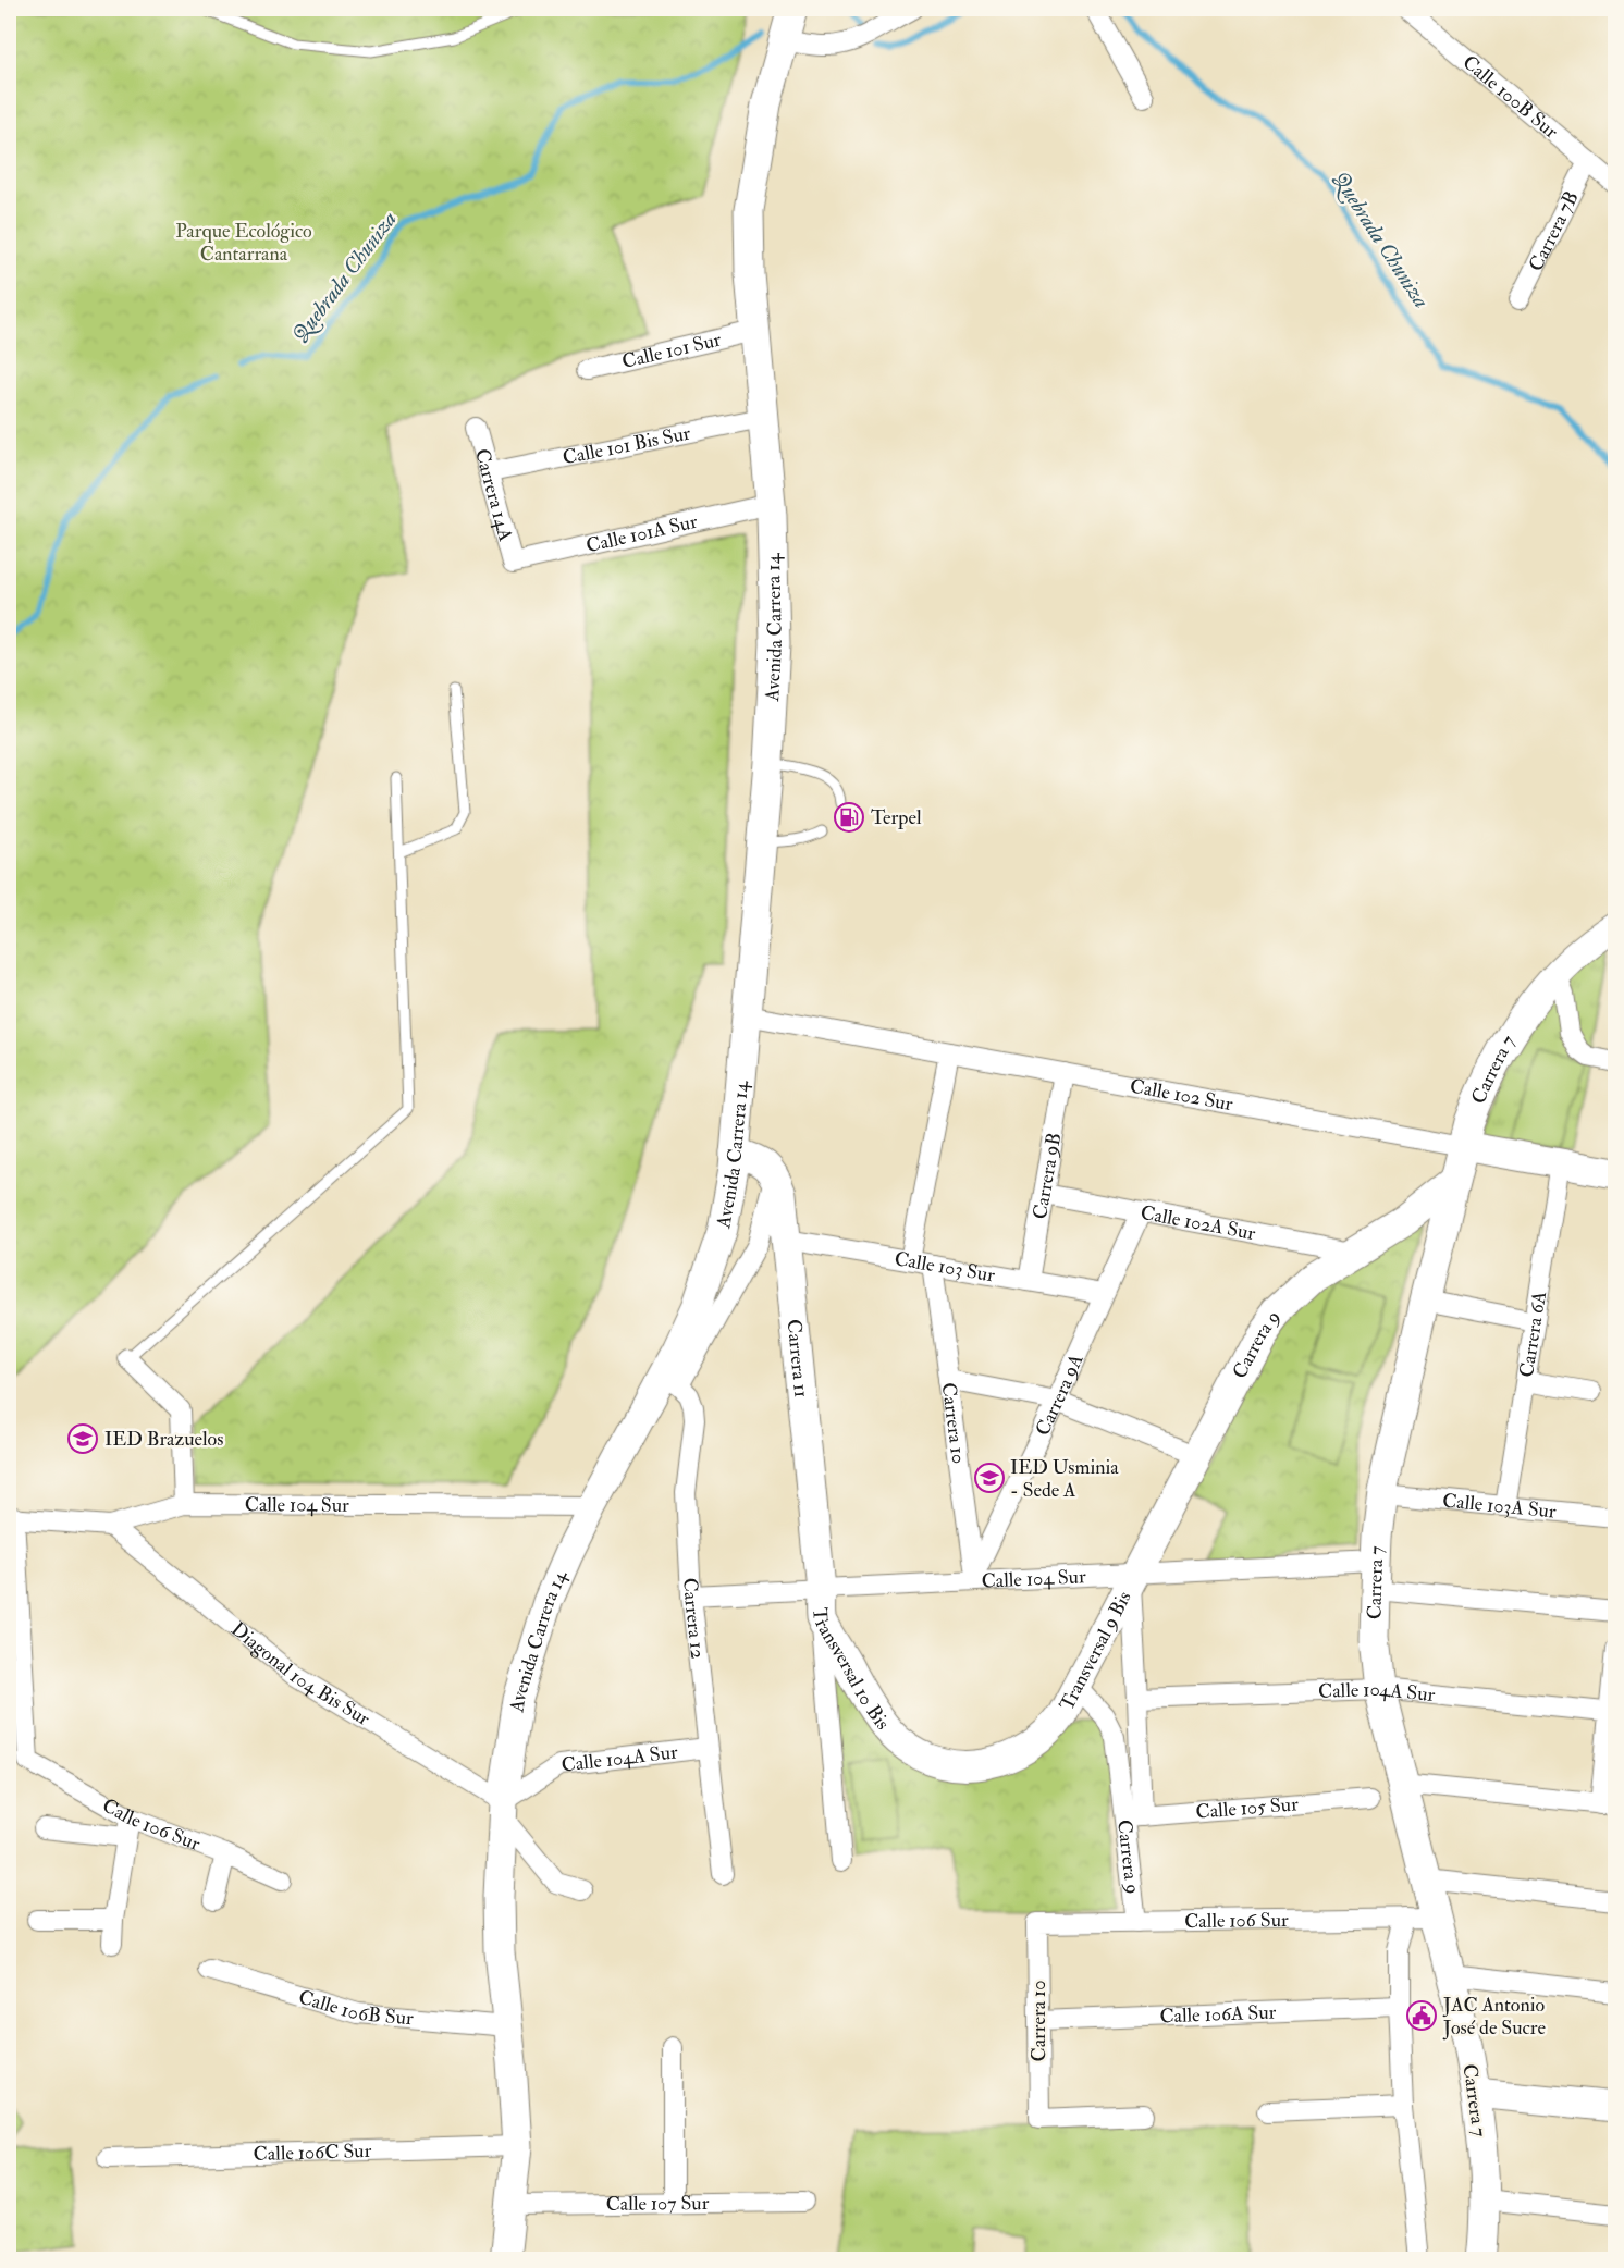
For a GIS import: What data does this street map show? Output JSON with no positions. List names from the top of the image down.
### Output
{
  "streets": {
    "street": [
      "Calle 100B Sur",
      "Carrera 7B",
      "Calle 101 Sur",
      "Calle 101 Bis Sur",
      "Carrera 14A",
      "Calle 101A Sur",
      "Avenida Carrera 14",
      "Carrera 7",
      "Calle 102 Sur",
      "Carrera 9B",
      "Calle 102A Sur",
      "Calle 103 Sur",
      "Carrera 6A",
      "Carrera 9",
      "Carrera 11",
      "Carrera 9A",
      "Carrera 10",
      "Calle 104 Sur",
      "Calle 103A Sur",
      "Carrera 12",
      "Transversal 9 Bis",
      "Transversal 10 Bis",
      "Diagonal 104 Bis Sur",
      "Calle 104A Sur",
      "Calle 105 Sur",
      "Calle 106 Sur",
      "Calle 106B Sur",
      "Calle 106A Sur",
      "Calle 106C Sur",
      "Calle 107 Sur"
    ]
  },
  "crossings": [
    ["Calle 100B Sur", "Carrera 7B"],
    ["Calle 101 Sur", "Avenida Carrera 14"],
    ["Calle 101 Bis Sur", "Carrera 14A"],
    ["Calle 101 Bis Sur", "Avenida Carrera 14"],
    ["Carrera 14A", "Calle 101A Sur"],
    ["Calle 101A Sur", "Avenida Carrera 14"],
    ["Avenida Carrera 14", "Calle 102 Sur"],
    ["Avenida Carrera 14", "Calle 104 Sur"],
    ["Avenida Carrera 14", "Carrera 12"],
    ["Avenida Carrera 14", "Diagonal 104 Bis Sur"],
    ["Avenida Carrera 14", "Calle 104A Sur"],
    ["Avenida Carrera 14", "Calle 106B Sur"],
    ["Avenida Carrera 14", "Calle 106C Sur"],
    ["Avenida Carrera 14", "Calle 107 Sur"],
    ["Carrera 7", "Calle 102 Sur"],
    ["Carrera 7", "Carrera 9"],
    ["Carrera 7", "Calle 104 Sur"],
    ["Carrera 7", "Calle 103A Sur"],
    ["Carrera 7", "Calle 104A Sur"],
    ["Carrera 7", "Calle 106 Sur"],
    ["Carrera 7", "Calle 106A Sur"],
    ["Calle 102 Sur", "Carrera 9B"],
    ["Calle 102 Sur", "Carrera 6A"],
    ["Carrera 9B", "Calle 102A Sur"],
    ["Carrera 9B", "Calle 103 Sur"],
    ["Calle 102A Sur", "Carrera 9"],
    ["Calle 102A Sur", "Carrera 9A"],
    ["Calle 103 Sur", "Carrera 11"],
    ["Calle 103 Sur", "Carrera 9A"],
    ["Calle 103 Sur", "Carrera 10"],
    ["Carrera 6A", "Calle 103A Sur"],
    ["Carrera 9", "Calle 104 Sur"],
    ["Carrera 9", "Transversal 9 Bis"],
    ["Carrera 9", "Calle 104A Sur"],
    ["Carrera 9", "Calle 105 Sur"],
    ["Carrera 9", "Calle 106 Sur"],
    ["Carrera 11", "Calle 104 Sur"],
    ["Carrera 11", "Transversal 10 Bis"],
    ["Carrera 9A", "Carrera 10"],
    ["Carrera 9A", "Calle 104 Sur"],
    ["Carrera 10", "Calle 104 Sur"],
    ["Carrera 10", "Calle 106 Sur"],
    ["Carrera 10", "Calle 106A Sur"],
    ["Calle 104 Sur", "Carrera 12"],
    ["Calle 104 Sur", "Transversal 9 Bis"],
    ["Calle 104 Sur", "Transversal 10 Bis"],
    ["Calle 104 Sur", "Diagonal 104 Bis Sur"],
    ["Calle 104 Sur", "Calle 106 Sur"],
    ["Carrera 12", "Calle 104A Sur"],
    ["Transversal 9 Bis", "Transversal 10 Bis"],
    ["Diagonal 104 Bis Sur", "Calle 104A Sur"]
  ],
  "water": ["Quebrada Chuniza"],
  "parks": ["Parque Ecológico Cantarrana"],
  "places": {
    "fuel station": ["Terpel"],
    "school or university": ["IED Brazuelos", "IED Usminia - Sede A"],
    "public building": ["JAC Antonio José de Sucre"]
  }
}
